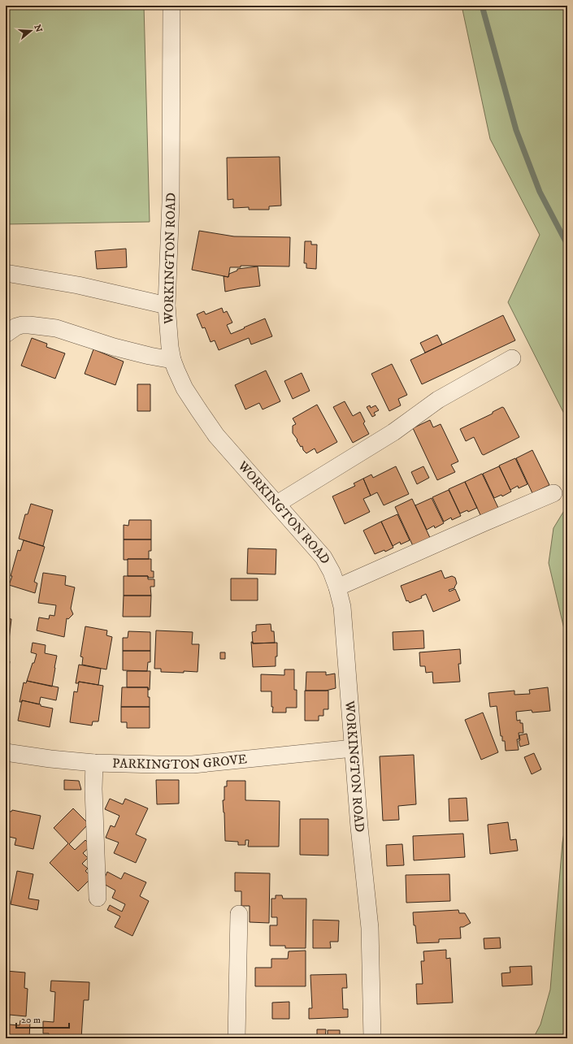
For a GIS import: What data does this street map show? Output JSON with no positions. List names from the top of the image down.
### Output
{
  "streets": {
    "street": ["WORKINGTON ROAD", "PARKINGTON GROVE"]
  },
  "crossings": [
    ["WORKINGTON ROAD", "PARKINGTON GROVE"]
  ],
  "scale_bar": "20 m",
  "north": "right"
}
